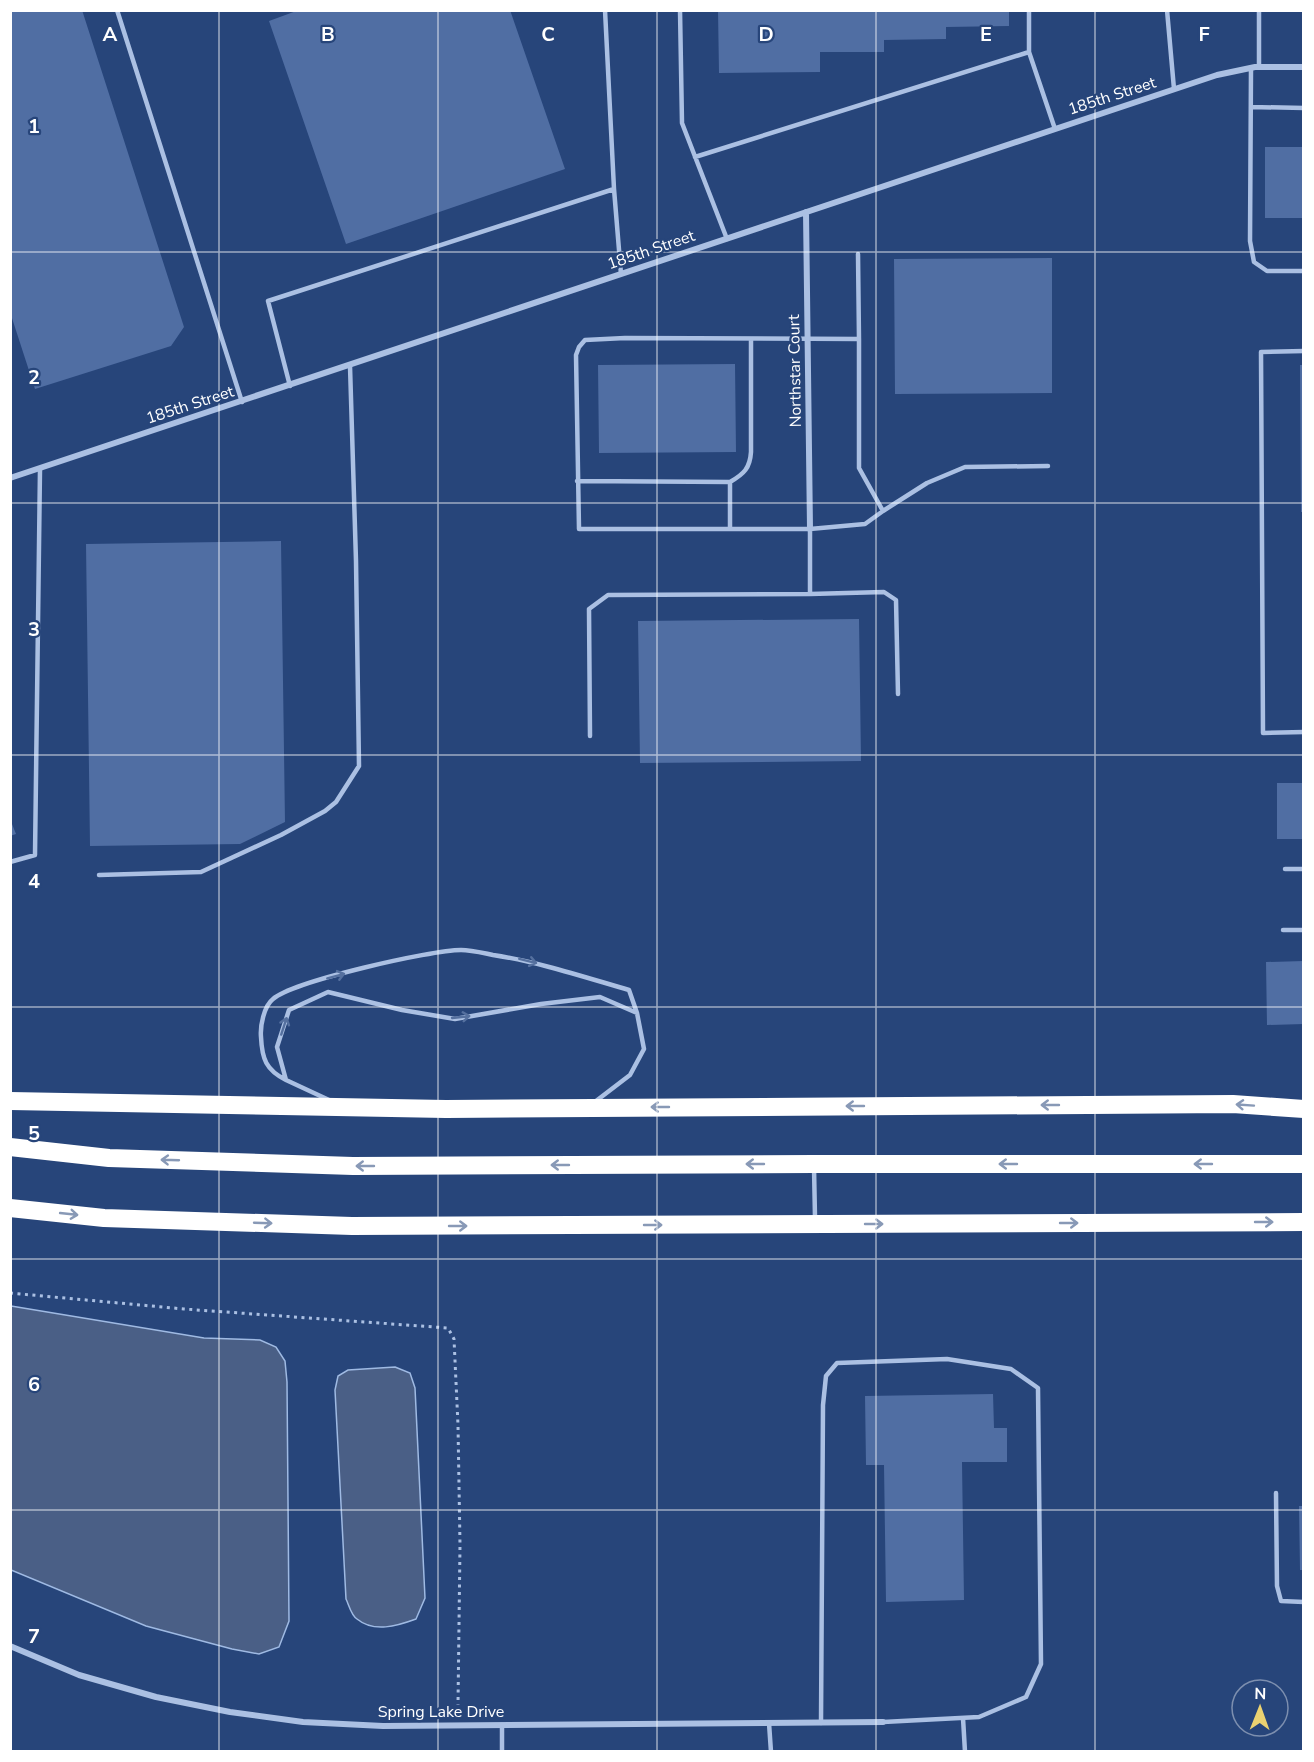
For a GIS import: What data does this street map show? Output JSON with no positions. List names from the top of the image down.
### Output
{
  "streets": {
    "street": ["185th Street", "Northstar Court", "Spring Lake Drive"]
  },
  "crossings": [
    ["185th Street", "Northstar Court"]
  ],
  "north": "top",
  "grid": {
    "columns": [
      "A",
      "B",
      "C",
      "D",
      "E",
      "F"
    ],
    "rows": [
      "1",
      "2",
      "3",
      "4",
      "5",
      "6",
      "7"
    ]
  }
}
